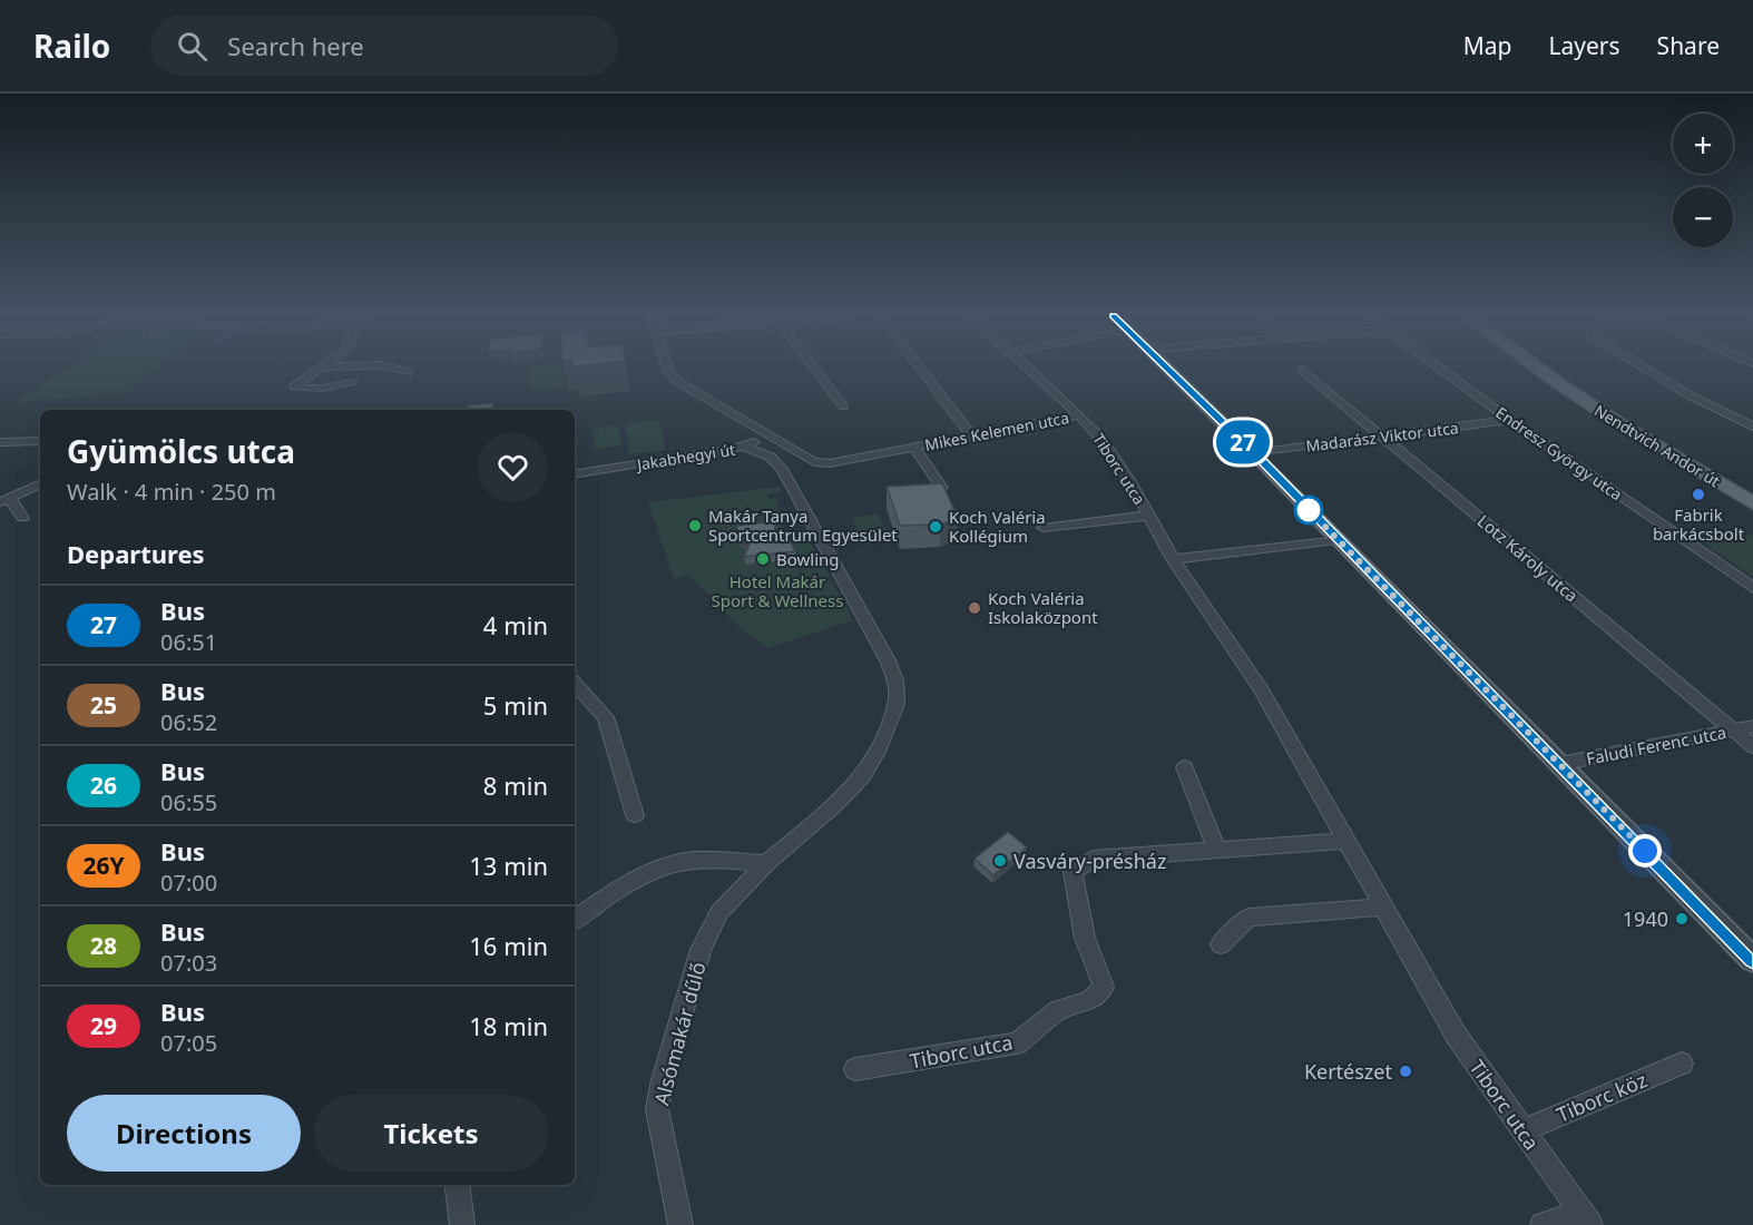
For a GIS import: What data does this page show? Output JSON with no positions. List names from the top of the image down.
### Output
{
  "streets": {
    "main road": ["Nendtvich Andor út"],
    "street": [
      "Mikes Kelemen utca",
      "Madarász Viktor utca",
      "Endresz György utca",
      "Jakabhegyi út",
      "Tiborc utca",
      "Lotz Károly utca",
      "Faludi Ferenc utca",
      "Alsómakár dűlő",
      "Tiborc köz"
    ]
  },
  "crossings": [
    ["Mikes Kelemen utca", "Jakabhegyi út"],
    ["Mikes Kelemen utca", "Tiborc utca"],
    ["Madarász Viktor utca", "Endresz György utca"],
    ["Madarász Viktor utca", "Lotz Károly utca"],
    ["Jakabhegyi út", "Alsómakár dűlő"],
    ["Tiborc utca", "Tiborc köz"],
    ["Lotz Károly utca", "Faludi Ferenc utca"]
  ],
  "parks": ["Hotel Makár Sport & Wellness"],
  "places": [
    "Fabrik barkácsbolt",
    "Makár Tanya Sportcentrum Egyesület",
    "Koch Valéria Kollégium",
    "Bowling",
    "Koch Valéria Iskolaközpont",
    "Vasváry-présház",
    "1940",
    "Kertészet"
  ],
  "lines": ["bus line 27"],
  "page": {
    "header": "Railo",
    "search": "Search here",
    "nav": ["Map", "Layers", "Share"],
    "on_map": "27",
    "map_buttons": ["+", "−"],
    "heading": [
      ["Gyümölcs utca", "Walk · 4 min · 250 m"],
      "Departures"
    ],
    "list": [
      {
        "mark": "27",
        "name": "Bus",
        "note": "06:51",
        "value": "4 min"
      },
      {
        "mark": "25",
        "name": "Bus",
        "note": "06:52",
        "value": "5 min"
      },
      {
        "mark": "26",
        "name": "Bus",
        "note": "06:55",
        "value": "8 min"
      },
      {
        "mark": "26Y",
        "name": "Bus",
        "note": "07:00",
        "value": "13 min"
      },
      {
        "mark": "28",
        "name": "Bus",
        "note": "07:03",
        "value": "16 min"
      },
      {
        "mark": "29",
        "name": "Bus",
        "note": "07:05",
        "value": "18 min"
      }
    ],
    "buttons": ["Directions", "Tickets"]
  }
}
